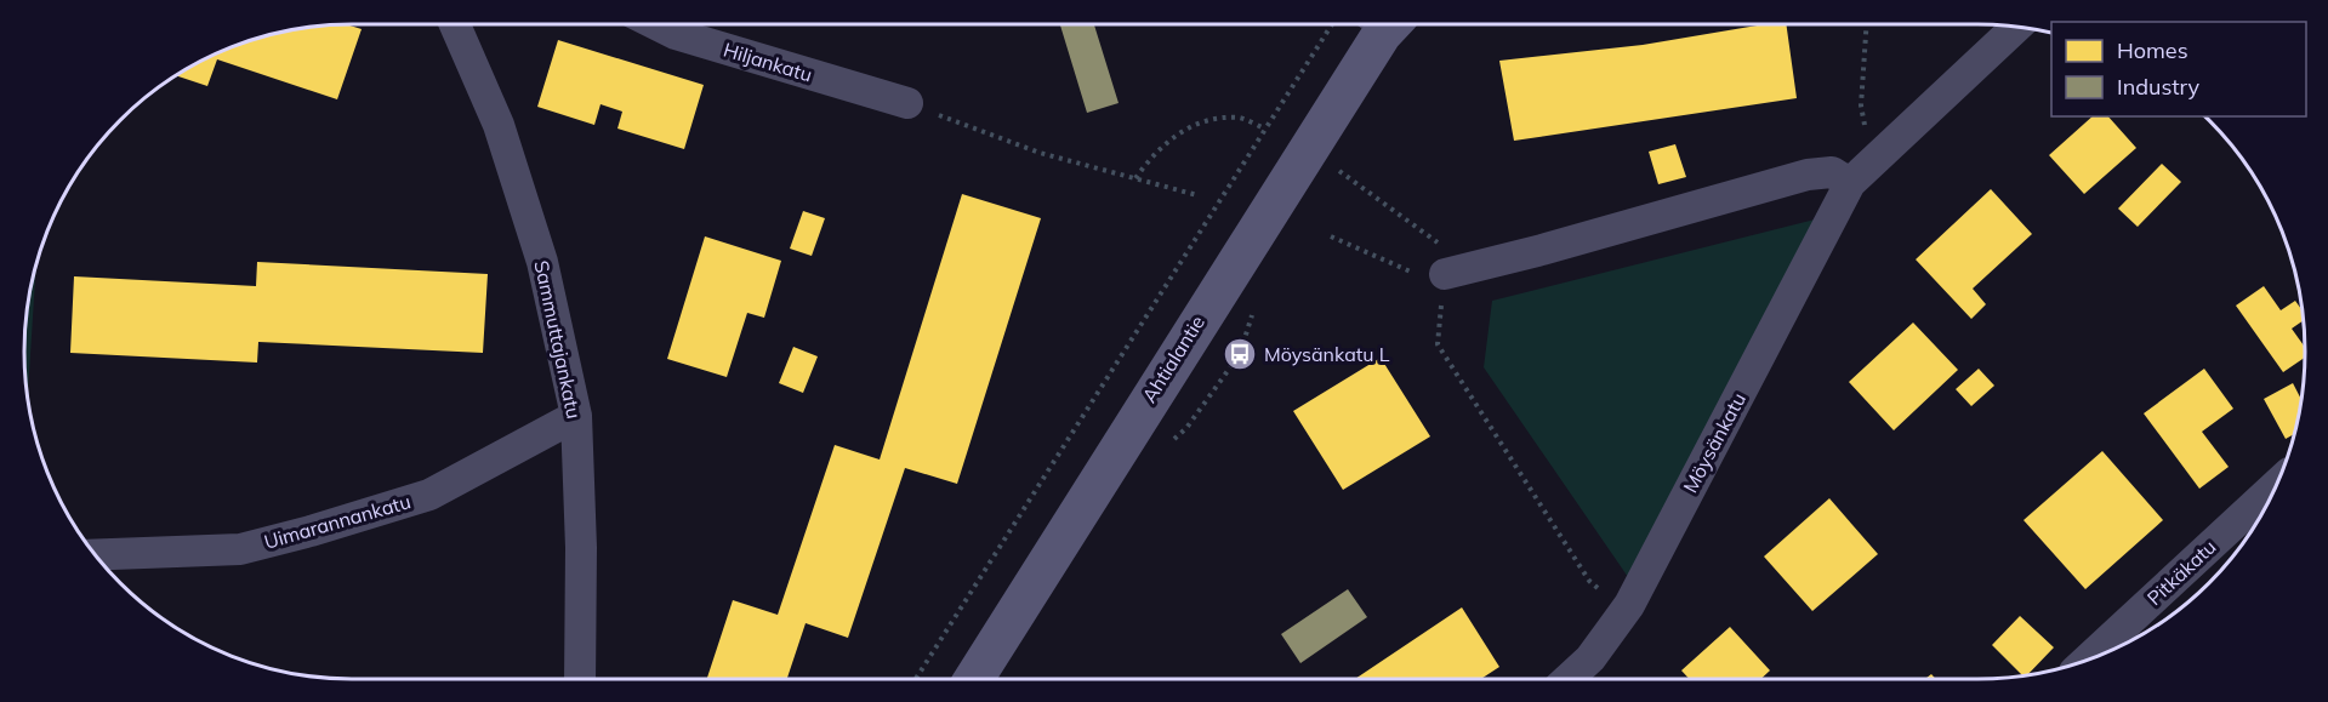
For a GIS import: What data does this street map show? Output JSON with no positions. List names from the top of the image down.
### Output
{
  "streets": {
    "main road": ["Ahtialantie"],
    "street": [
      "Hiljankatu",
      "Sammuttajankatu",
      "Möysänkatu",
      "Uimarannankatu",
      "Pitkäkatu"
    ]
  },
  "crossings": [
    ["Sammuttajankatu", "Uimarannankatu"]
  ],
  "places": {
    "bus stop": ["Möysänkatu L"]
  },
  "legend": ["Homes", "Industry"]
}
